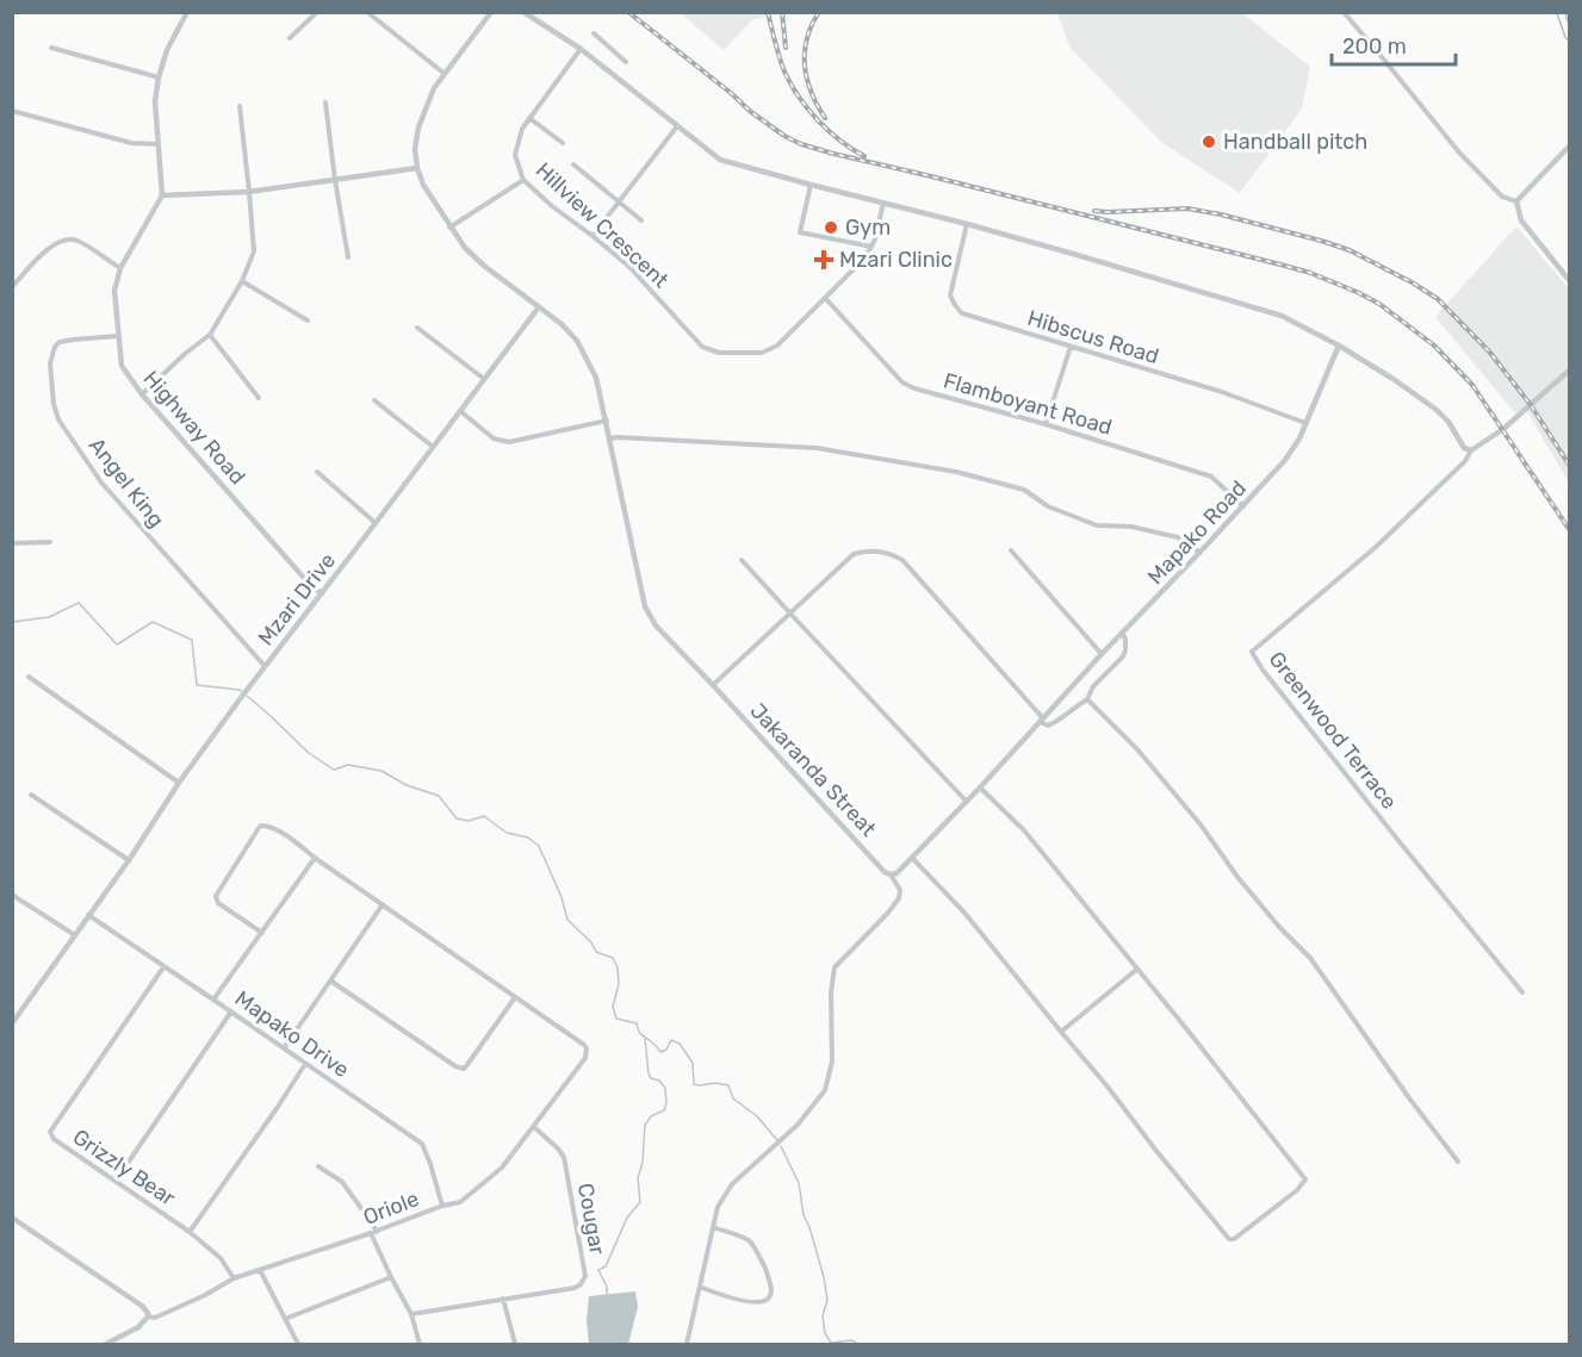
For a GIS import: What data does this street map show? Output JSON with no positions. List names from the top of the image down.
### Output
{
  "streets": {
    "street": [
      "Hillview Crescent",
      "Hibscus Road",
      "Flamboyant Road",
      "Highway Road",
      "Angel King",
      "Mapako Road",
      "Mzari Drive",
      "Greenwood Terrace",
      "Jakaranda Streat",
      "Mapako Drive",
      "Grizzly Bear",
      "Oriole",
      "Cougar"
    ]
  },
  "crossings": [
    ["Hillview Crescent", "Flamboyant Road"],
    ["Hibscus Road", "Mapako Road"],
    ["Flamboyant Road", "Mapako Road"],
    ["Highway Road", "Angel King"],
    ["Highway Road", "Mzari Drive"],
    ["Angel King", "Mzari Drive"],
    ["Mapako Road", "Jakaranda Streat"],
    ["Mzari Drive", "Jakaranda Streat"],
    ["Mzari Drive", "Mapako Drive"],
    ["Mapako Drive", "Grizzly Bear"],
    ["Mapako Drive", "Oriole"],
    ["Grizzly Bear", "Oriole"],
    ["Oriole", "Cougar"]
  ],
  "places": {
    "other": ["Handball pitch", "Gym"],
    "health": ["Mzari Clinic"]
  },
  "scale_bar": "200 m"
}
